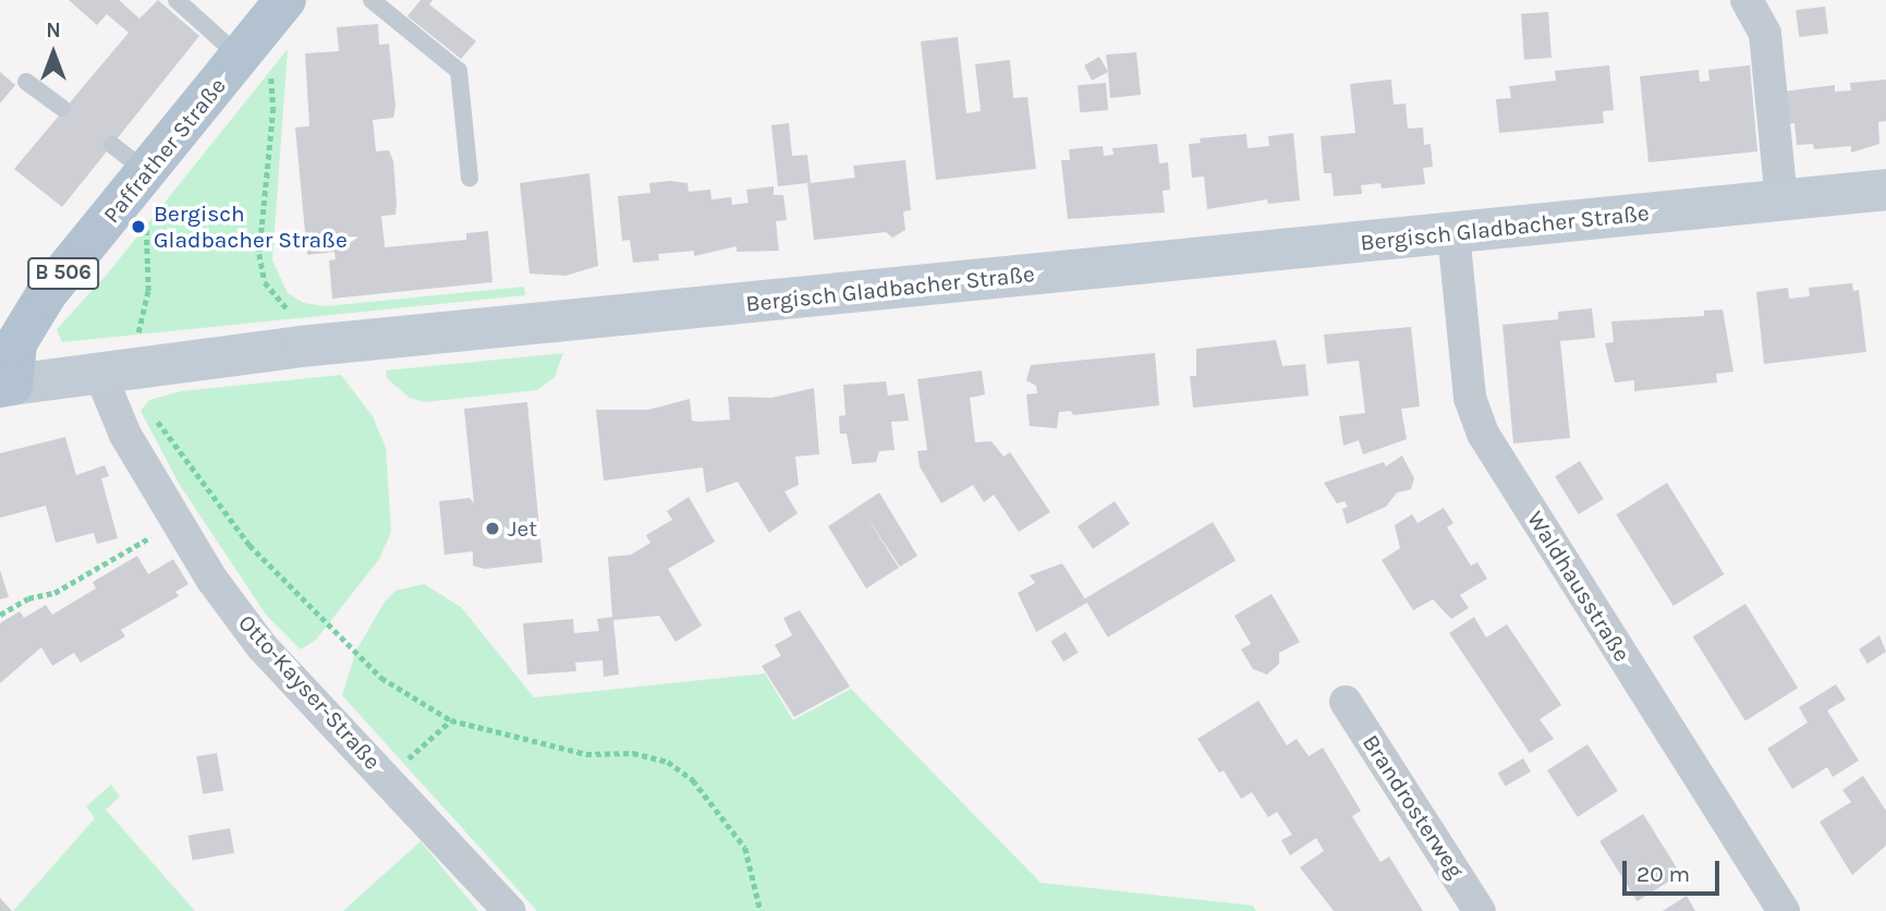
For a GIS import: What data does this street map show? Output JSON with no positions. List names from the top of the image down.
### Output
{
  "streets": {
    "main road": ["Paffrather Straße", "Bergisch Gladbacher Straße", "B 506"],
    "street": ["Waldhausstraße", "Otto-Kayser-Straße", "Brandrosterweg"]
  },
  "crossings": [
    ["Paffrather Straße", "Bergisch Gladbacher Straße"],
    ["Bergisch Gladbacher Straße", "Waldhausstraße"],
    ["Bergisch Gladbacher Straße", "Otto-Kayser-Straße"]
  ],
  "places": ["Bergisch Gladbacher Straße", "Jet"],
  "scale_bar": "20 m",
  "north": "top"
}
